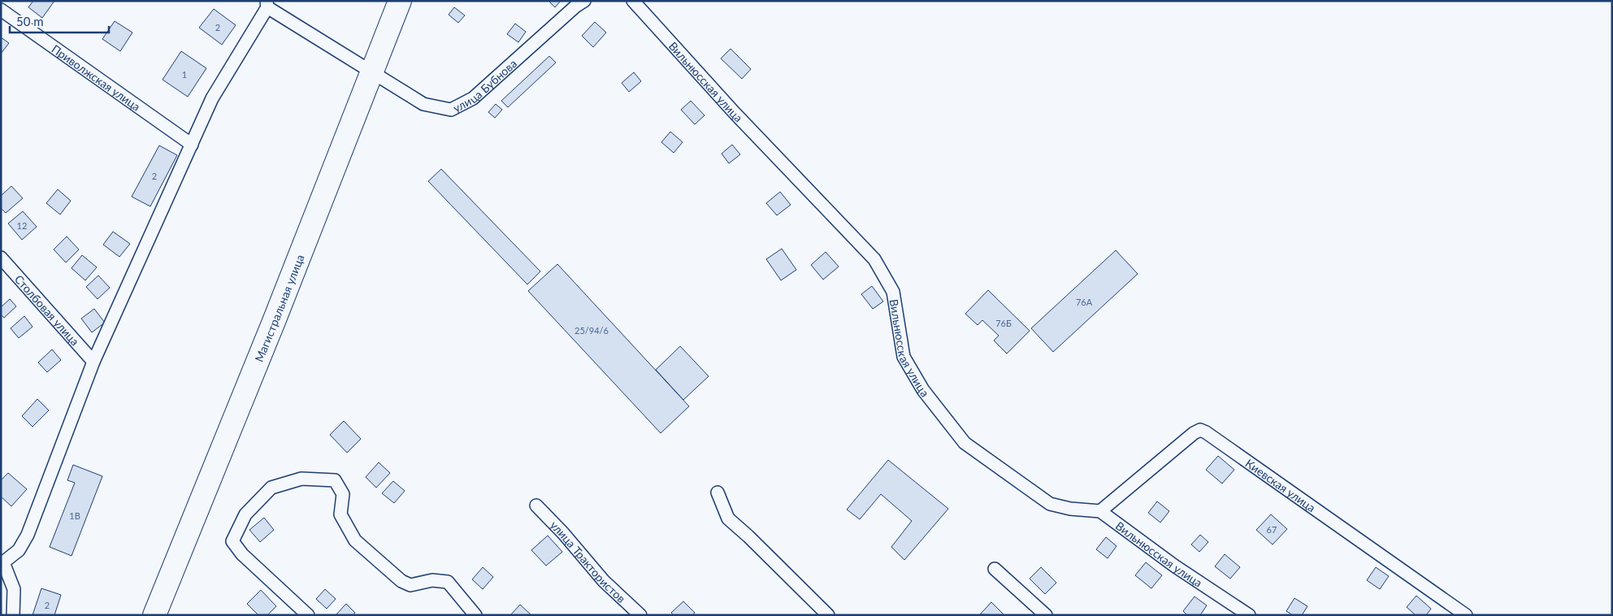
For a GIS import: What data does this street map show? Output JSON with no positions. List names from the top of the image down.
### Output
{
  "streets": {
    "highway": ["Магистральная улица"],
    "street": [
      "Приволжская улица",
      "Вильнюсская улица",
      "улица Бубнова",
      "Столбовая улица",
      "Киевская улица",
      "улица Трактористов"
    ]
  },
  "crossings": [
    ["Вильнюсская улица", "Киевская улица"],
    ["улица Бубнова", "Магистральная улица"]
  ],
  "house_numbers": [
    "2",
    "1",
    "2",
    "12",
    "76А",
    "76Б",
    "25/94/6",
    "1В",
    "67",
    "2"
  ],
  "scale_bar": "50 m"
}
